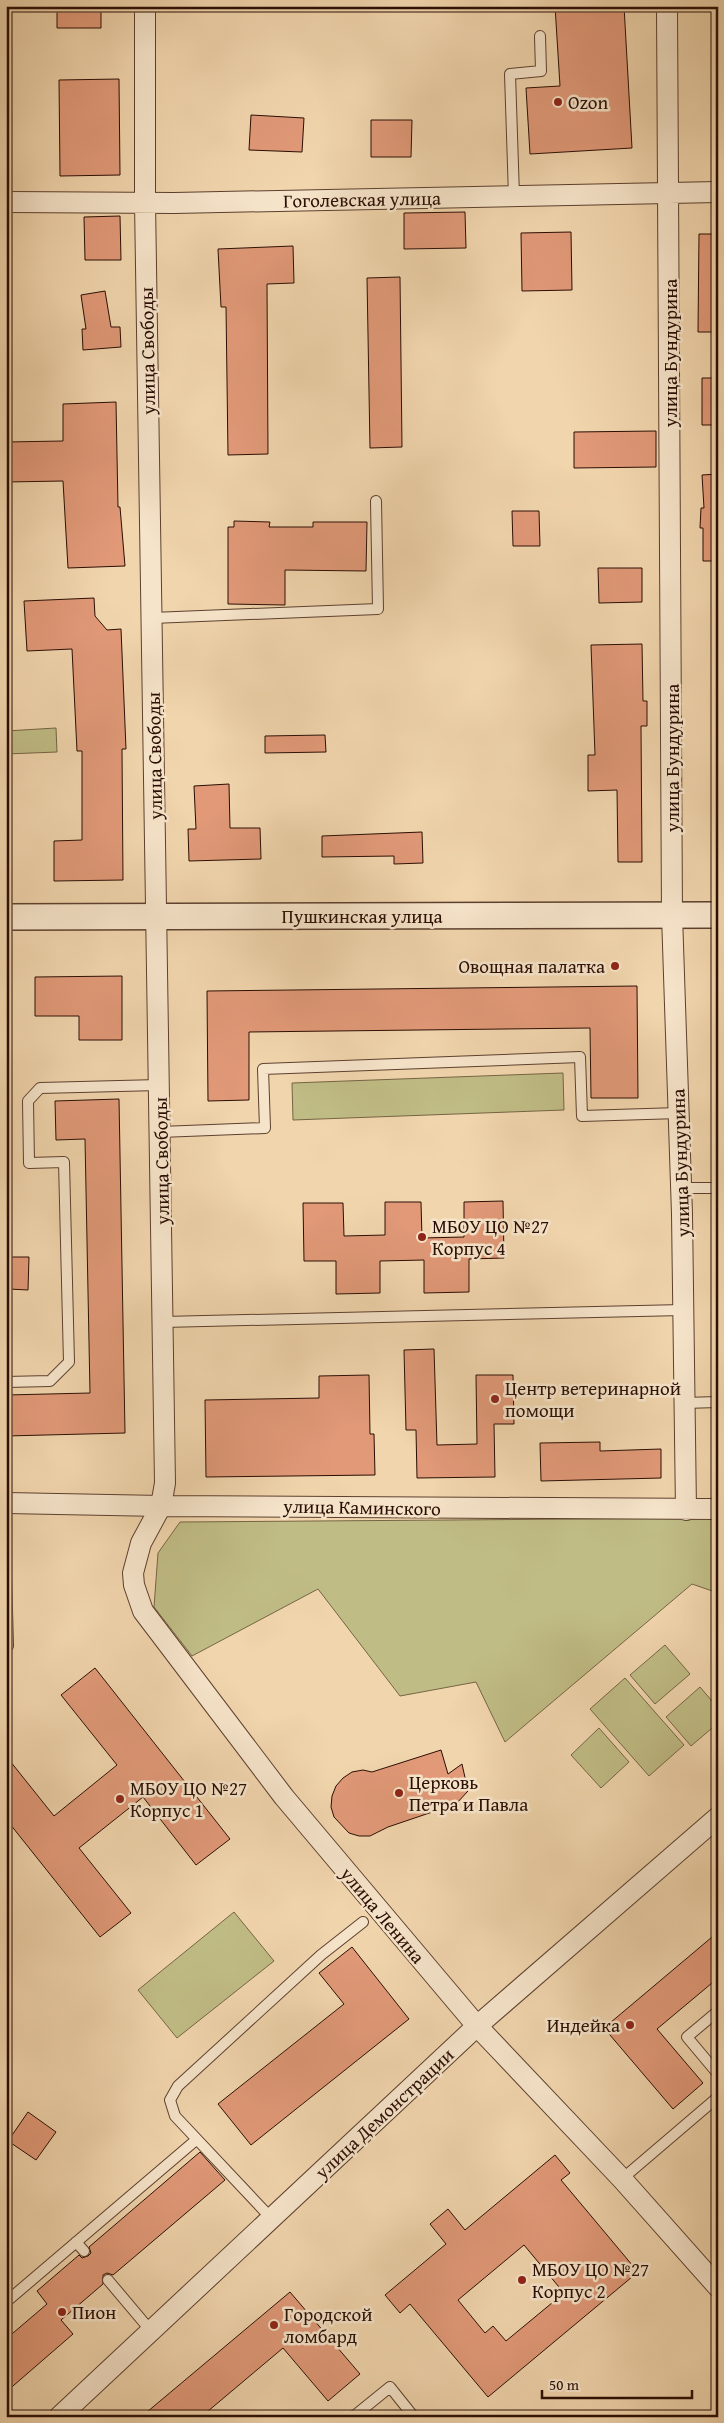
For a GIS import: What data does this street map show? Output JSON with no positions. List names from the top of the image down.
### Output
{
  "streets": {
    "street": [
      "Гоголевская улица",
      "улица Свободы",
      "улица Бундурина",
      "Пушкинская улица",
      "улица Каминского",
      "улица Ленина",
      "улица Демонстрации"
    ]
  },
  "crossings": [
    ["Гоголевская улица", "улица Свободы"],
    ["Гоголевская улица", "улица Бундурина"],
    ["улица Свободы", "Пушкинская улица"],
    ["улица Свободы", "улица Каминского"],
    ["улица Свободы", "улица Ленина"],
    ["улица Бундурина", "Пушкинская улица"],
    ["улица Бундурина", "улица Каминского"],
    ["улица Каминского", "улица Ленина"],
    ["улица Ленина", "улица Демонстрации"]
  ],
  "places": [
    "Ozon",
    "Овощная палатка",
    "МБОУ ЦО №27 Корпус 4",
    "Центр ветеринарной помощи",
    "Церковь Петра и Павла",
    "МБОУ ЦО №27 Корпус 1",
    "Индейка",
    "МБОУ ЦО №27 Корпус 2",
    "Пион",
    "Городской ломбард"
  ],
  "scale_bar": "50 m"
}
